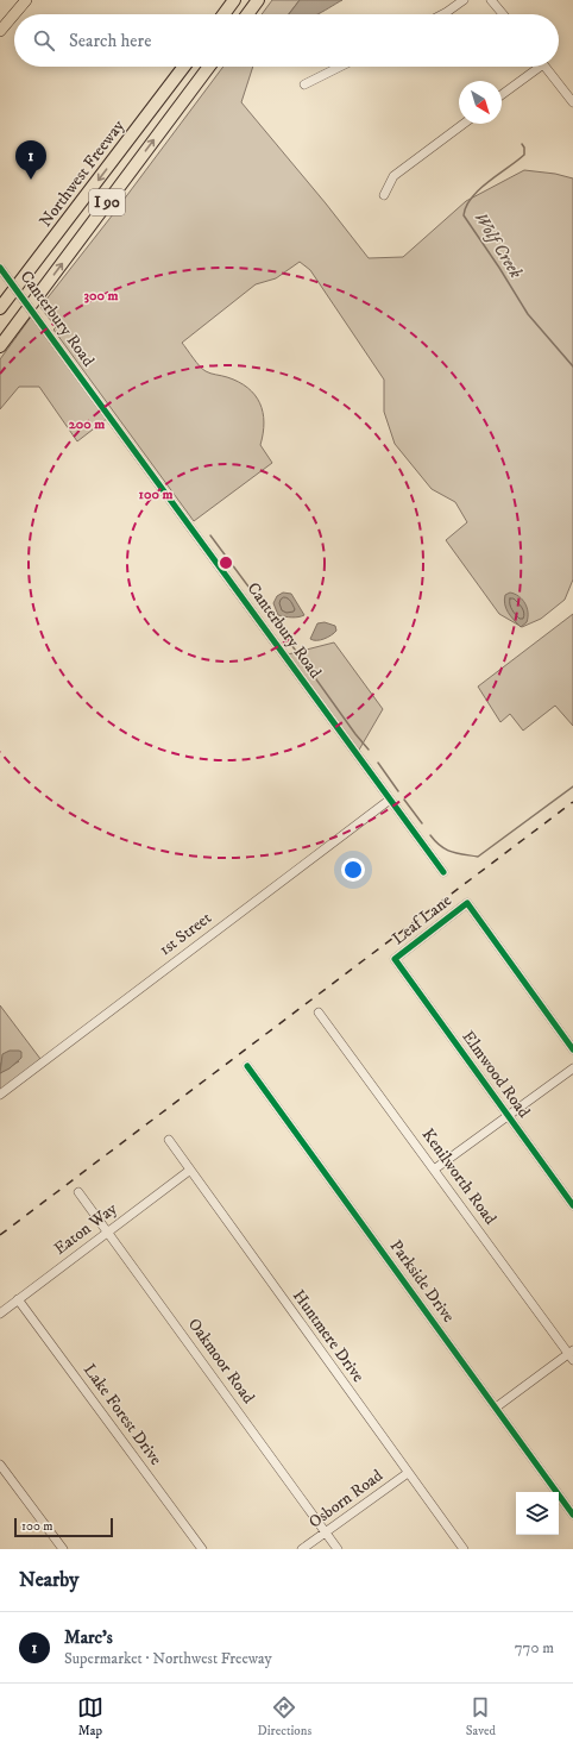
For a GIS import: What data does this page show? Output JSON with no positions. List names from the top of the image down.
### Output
{
  "streets": {
    "highway": ["Northwest Freeway", "I 90"],
    "street": [
      "Canterbury Road",
      "Leaf Lane",
      "1st Street",
      "Elmwood Road",
      "Kenilworth Road",
      "Eaton Way",
      "Parkside Drive",
      "Huntmere Drive",
      "Oakmoor Road",
      "Lake Forest Drive",
      "Osborn Road"
    ]
  },
  "crossings": [
    ["Canterbury Road", "1st Street"],
    ["Leaf Lane", "Elmwood Road"],
    ["Eaton Way", "Huntmere Drive"],
    ["Eaton Way", "Oakmoor Road"],
    ["Eaton Way", "Lake Forest Drive"],
    ["Huntmere Drive", "Osborn Road"],
    ["Oakmoor Road", "Osborn Road"]
  ],
  "water": ["Wolf Creek"],
  "scale_bar": "100 m",
  "north": "bottom right",
  "page": {
    "search": "Search here",
    "pins": "1",
    "scale": "100 m",
    "heading": "Nearby",
    "list": [
      {
        "mark": "1",
        "name": "Marc's",
        "note": "Supermarket · Northwest Freeway",
        "value": "770 m"
      }
    ],
    "nav": ["Map", "Directions", "Saved"]
  },
  "rings": ["300 m", "200 m", "100 m"]
}
